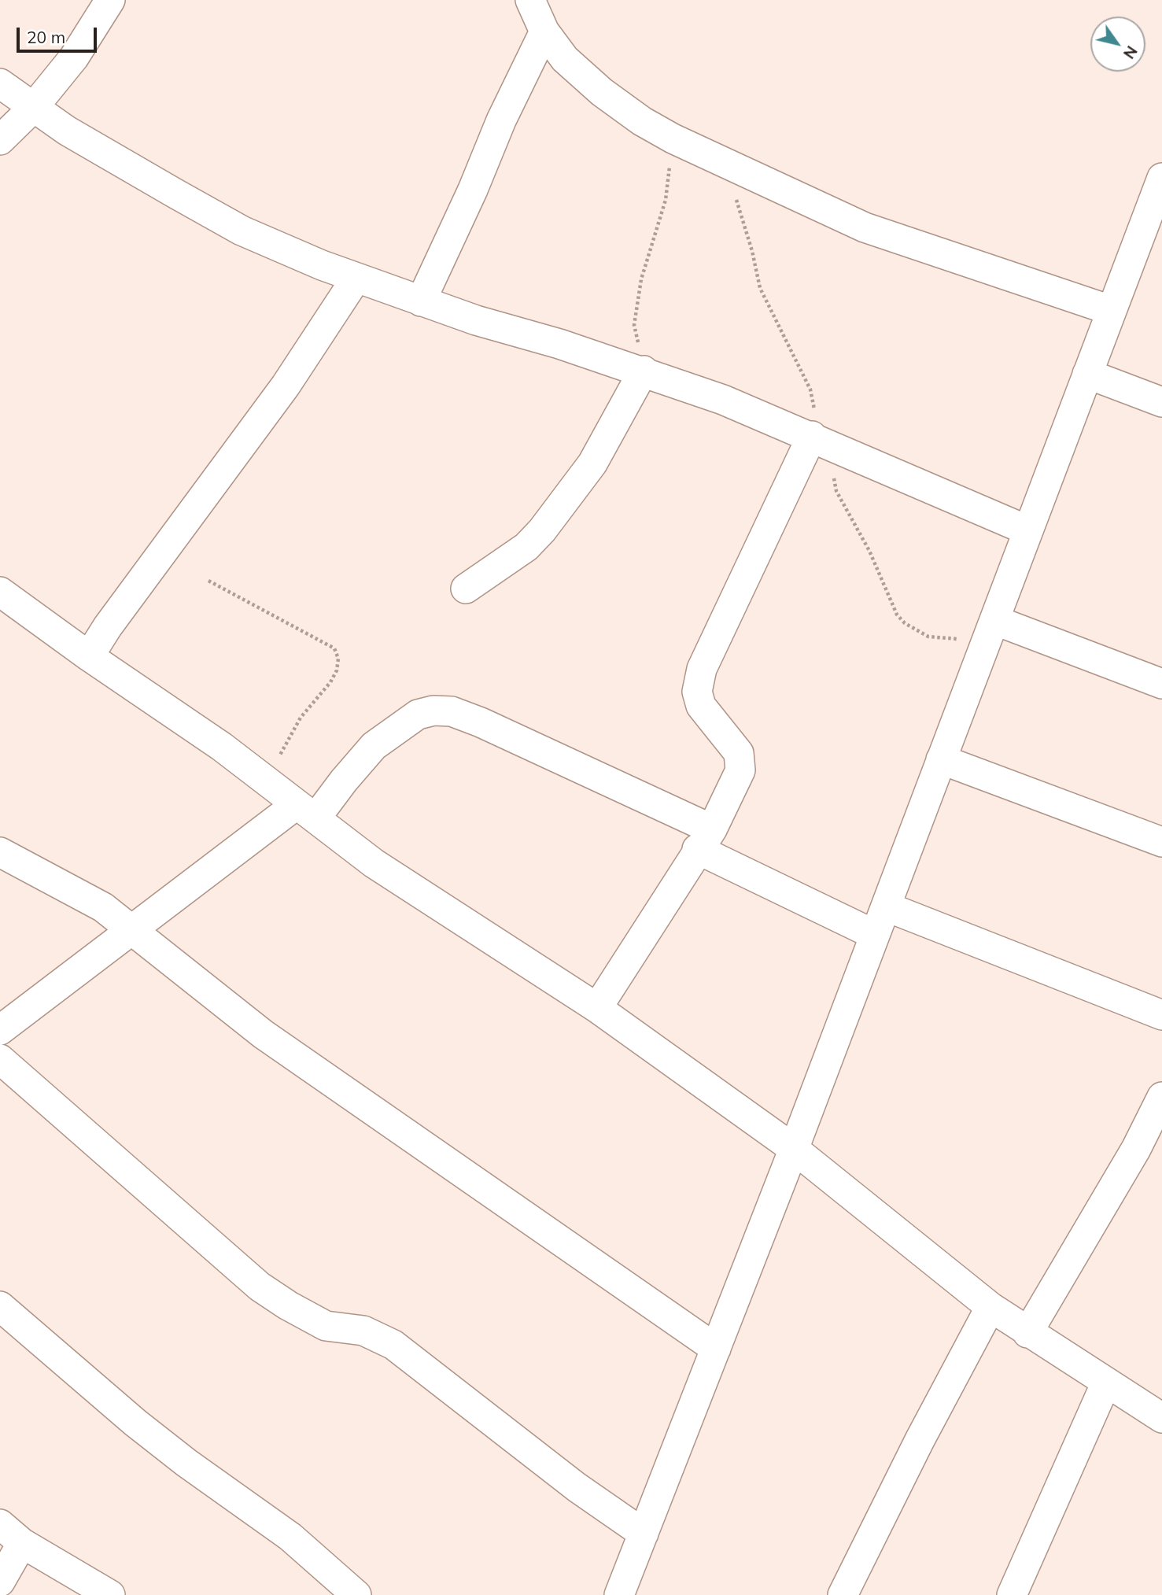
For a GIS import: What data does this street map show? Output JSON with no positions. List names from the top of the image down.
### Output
{
  "scale_bar": "20 m",
  "north": "bottom right"
}
